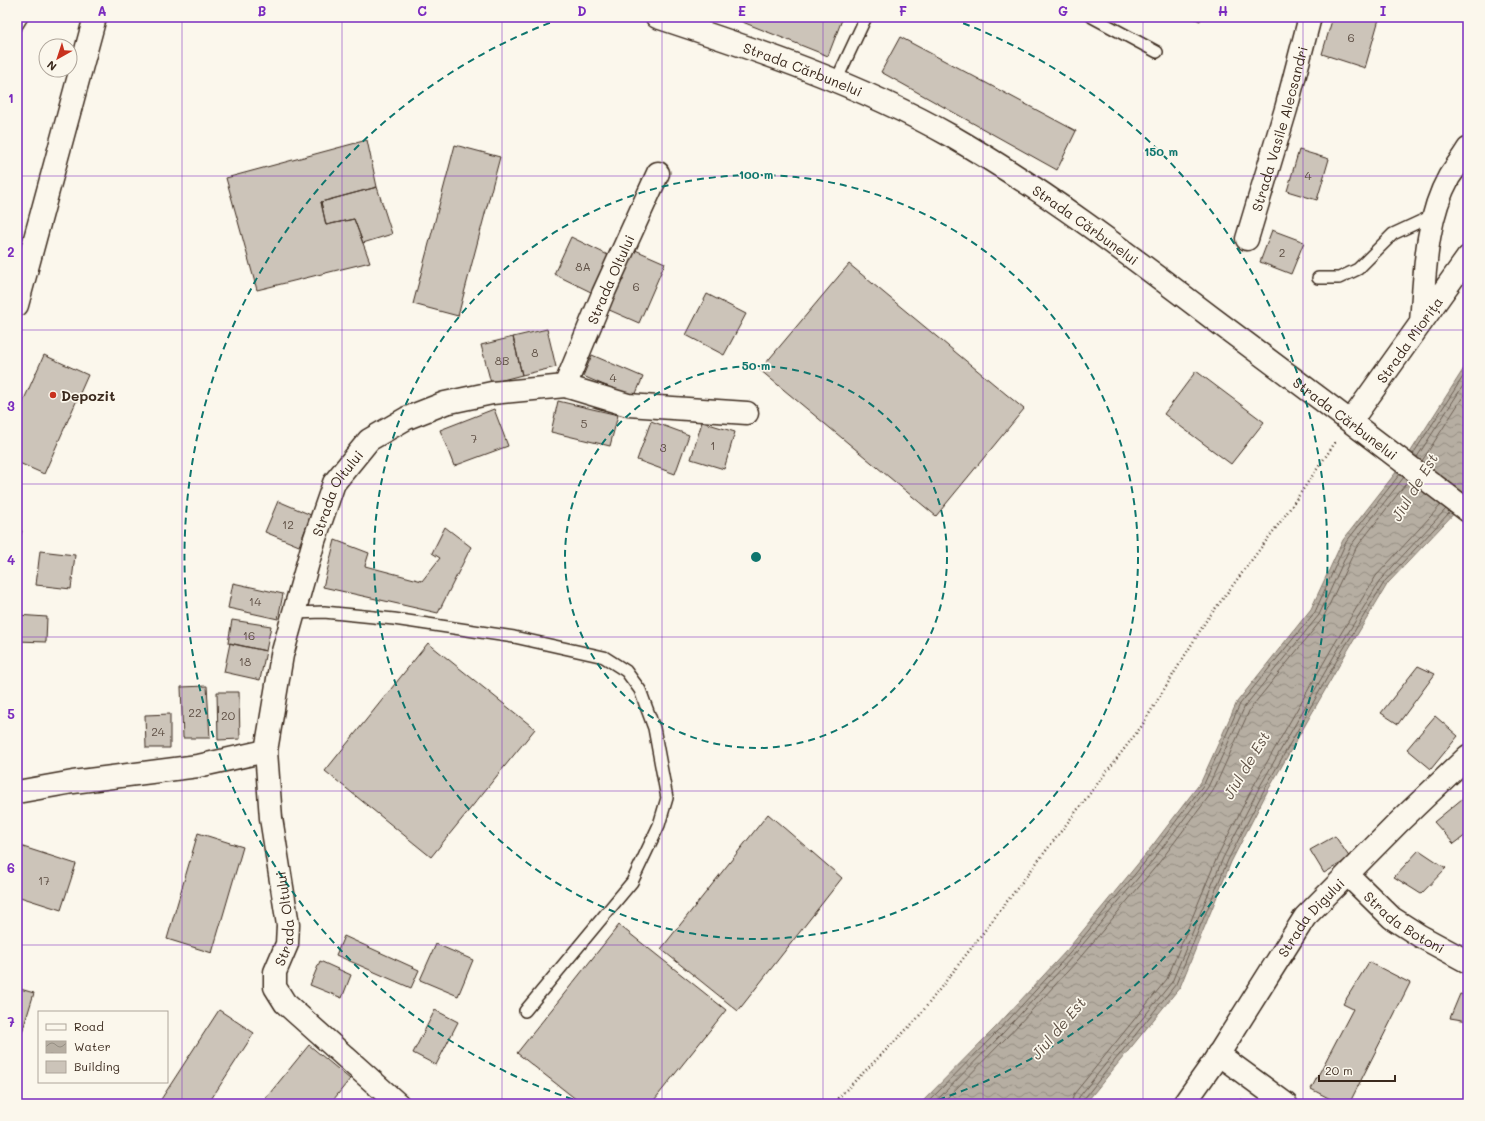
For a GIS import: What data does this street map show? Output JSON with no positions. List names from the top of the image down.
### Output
{
  "streets": {
    "street": [
      "Strada Cărbunelui",
      "Strada Vasile Alecsandri",
      "Strada Oltului",
      "Strada Miorița",
      "Strada Digului",
      "Strada Botoni"
    ]
  },
  "crossings": [
    ["Strada Cărbunelui", "Strada Miorița"],
    ["Strada Digului", "Strada Botoni"]
  ],
  "water": ["Jiul de Est"],
  "places": ["Depozit"],
  "house_numbers": [
    "6",
    "4",
    "2",
    "8A",
    "6",
    "8",
    "8B",
    "4",
    "5",
    "7",
    "1",
    "3",
    "12",
    "14",
    "16",
    "18",
    "22",
    "20",
    "24",
    "17"
  ],
  "legend": ["Road", "Water", "Building"],
  "scale_bar": "20 m",
  "north": "bottom left",
  "grid": {
    "columns": [
      "A",
      "B",
      "C",
      "D",
      "E",
      "F",
      "G",
      "H",
      "I"
    ],
    "rows": [
      "1",
      "2",
      "3",
      "4",
      "5",
      "6",
      "7"
    ]
  },
  "rings": ["150 m", "100 m", "50 m"]
}
